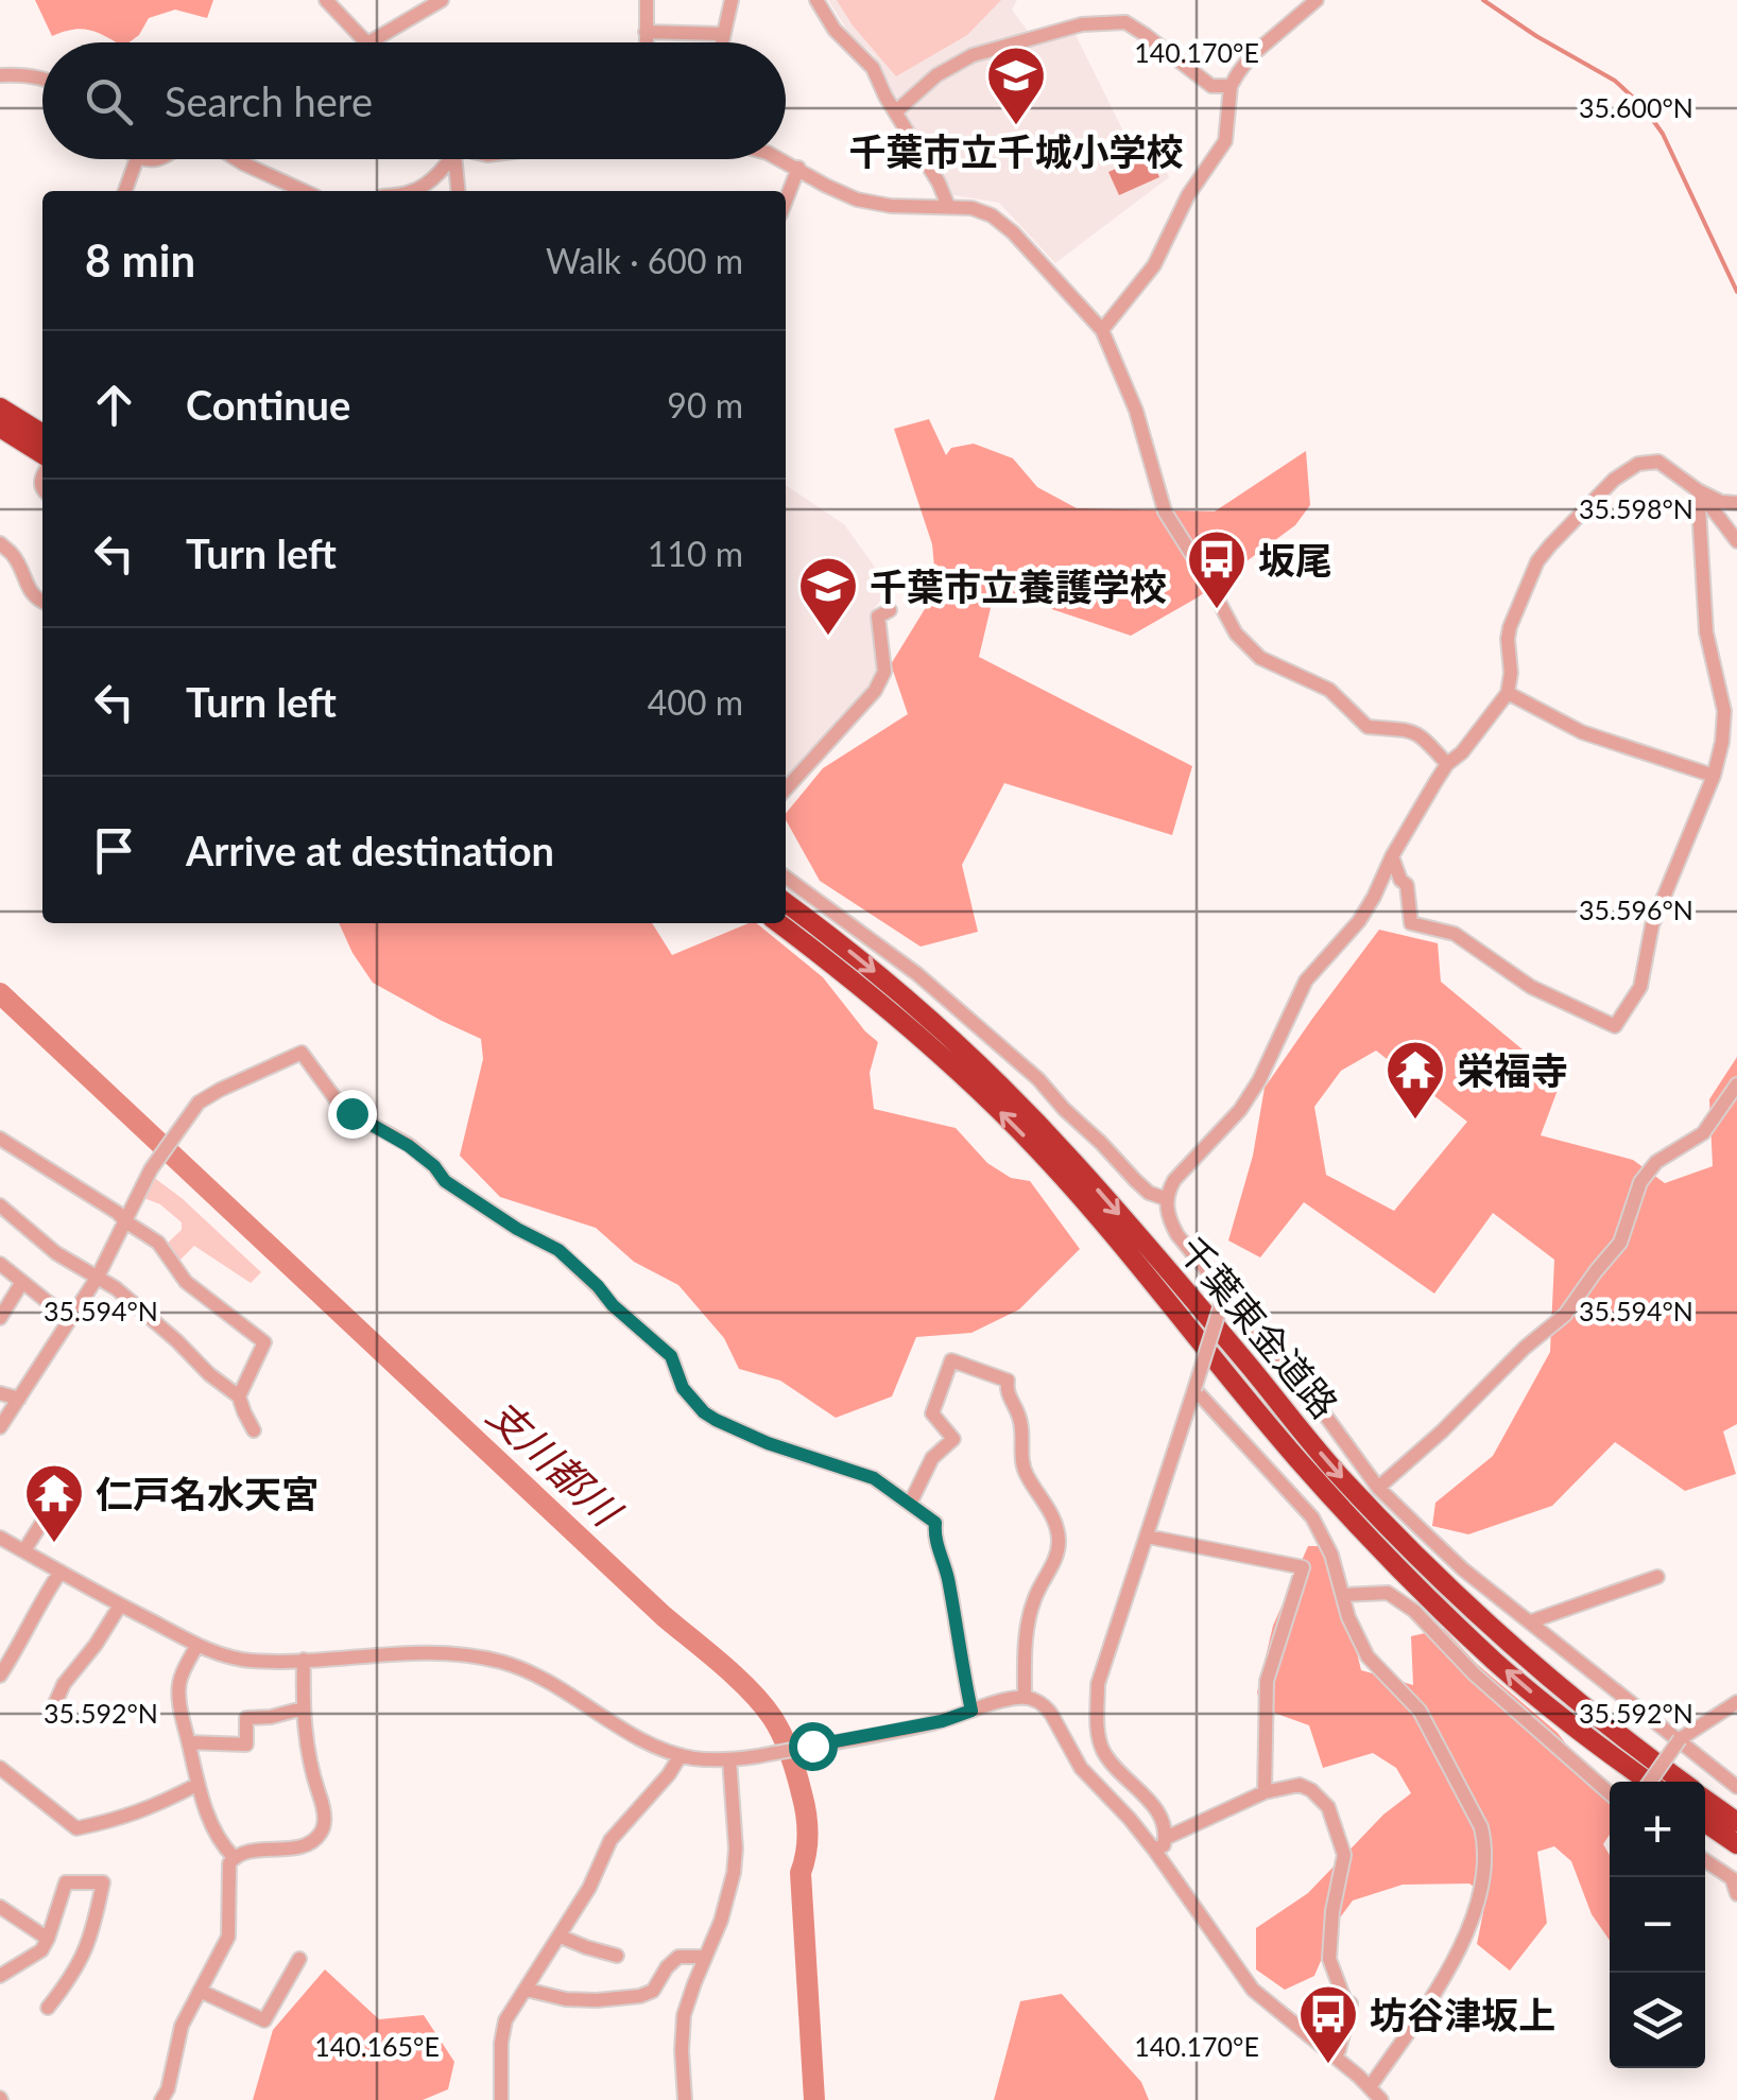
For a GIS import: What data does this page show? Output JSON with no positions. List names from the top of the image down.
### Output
{
  "streets": {
    "highway": ["千葉東金道路"]
  },
  "water": ["支川都川"],
  "places": {
    "school or university": ["千葉市立千城小学校", "千葉市立養護学校"],
    "bus stop": ["坂尾", "坊谷津坂上"],
    "temple": ["栄福寺", "仁戸名水天宮"]
  },
  "page": {
    "search": "Search here",
    "heading": ["8 min", "Walk · 600 m"],
    "list": [
      ["Continue", "90 m"],
      ["Turn left", "110 m"],
      ["Turn left", "400 m"],
      "Arrive at destination"
    ],
    "map_buttons": ["+", "−"]
  },
  "coordinates": [
    "140.170°E",
    "35.600°N",
    "35.598°N",
    "35.596°N",
    "35.594°N",
    "35.592°N",
    "140.165°E"
  ]
}
